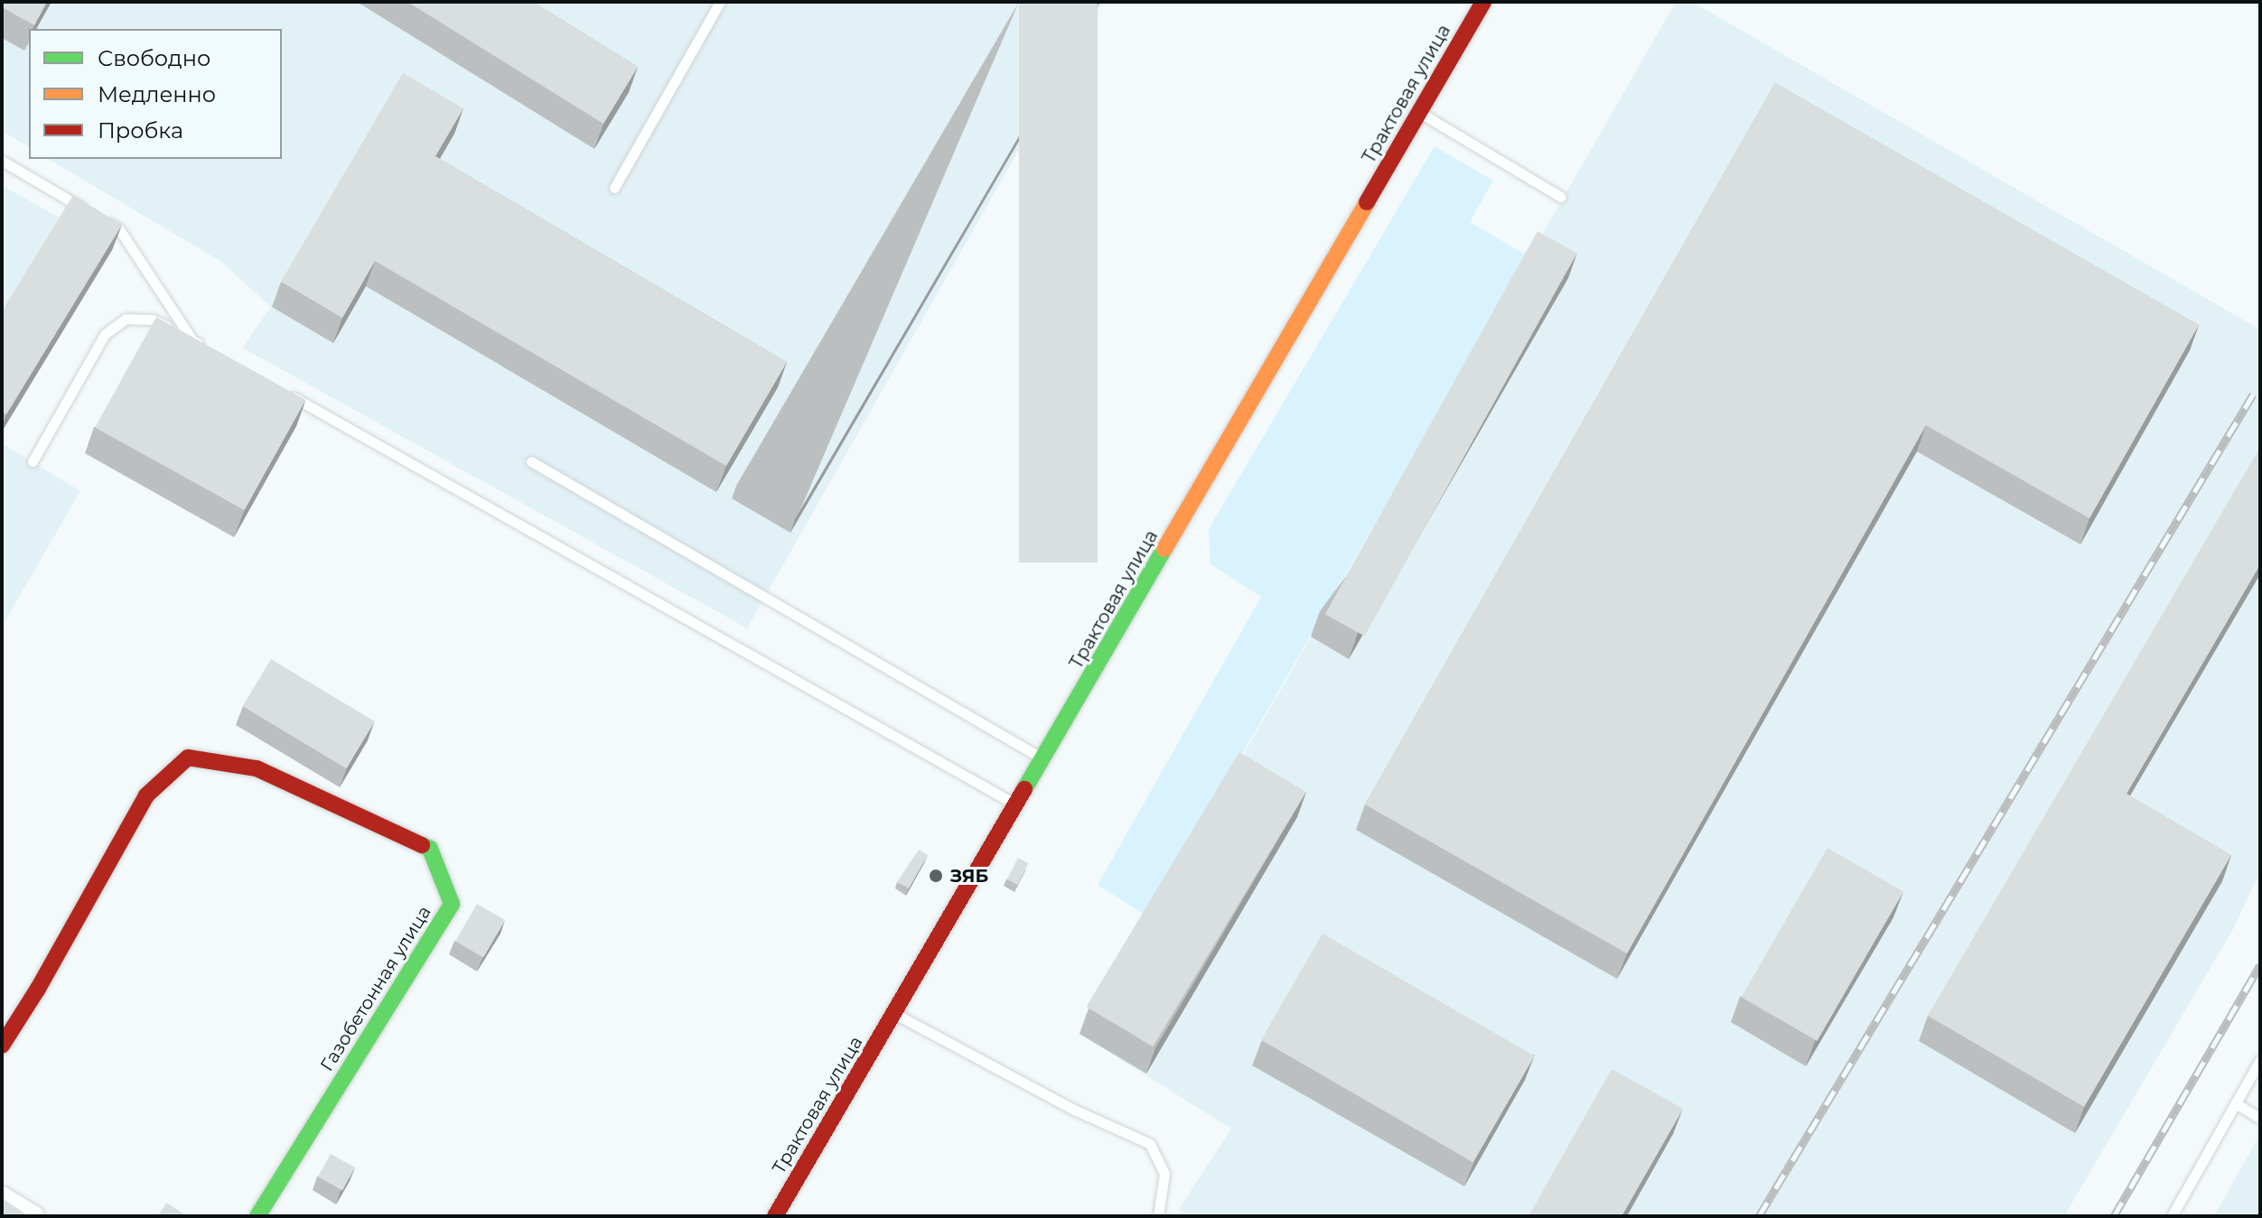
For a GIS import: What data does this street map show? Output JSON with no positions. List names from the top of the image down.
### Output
{
  "streets": {
    "main road": ["Трактовая улица", "Газобетонная улица"]
  },
  "places": ["ЗЯБ"],
  "legend": ["Свободно", "Медленно", "Пробка"]
}
